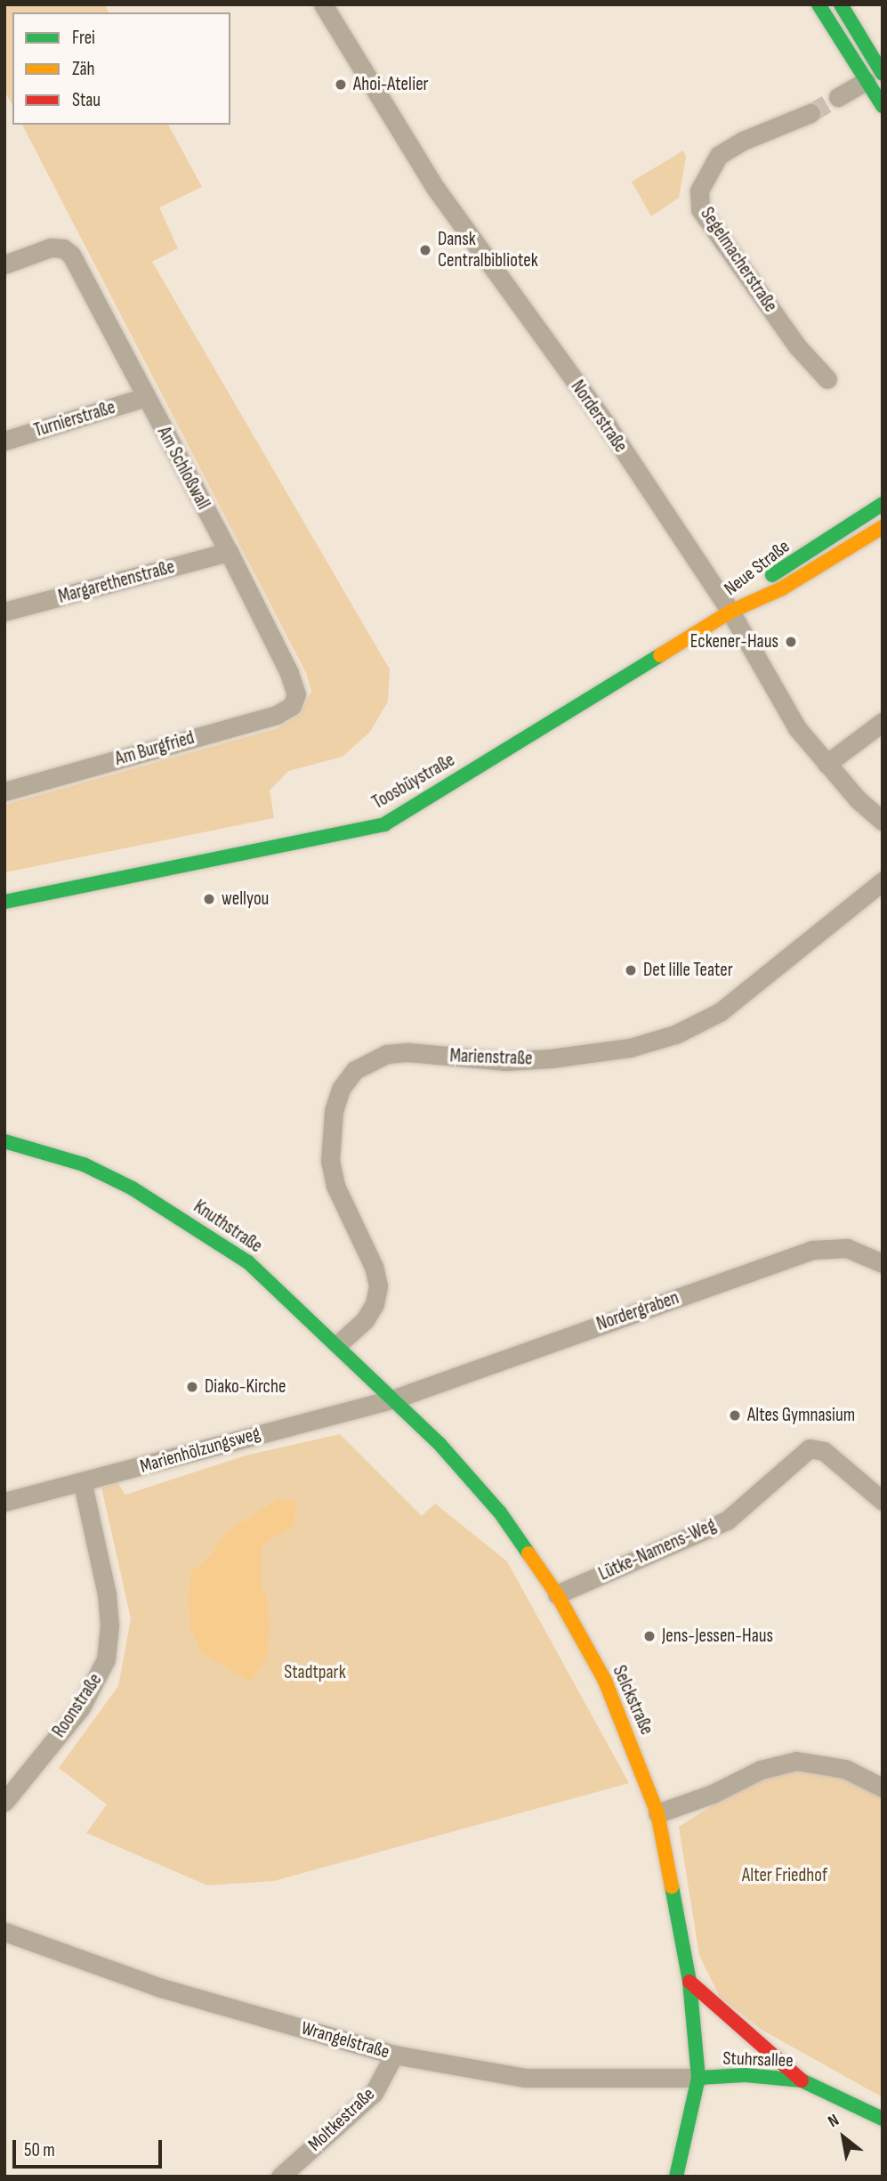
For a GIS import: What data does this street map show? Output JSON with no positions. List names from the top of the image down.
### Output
{
  "streets": {
    "main road": [
      "Neue Straße",
      "Toosbüystraße",
      "Knuthstraße",
      "Selckstraße",
      "Stuhrsallee"
    ],
    "street": [
      "Segelmacherstraße",
      "Norderstraße",
      "Turnierstraße",
      "Am Schloßwall",
      "Margarethenstraße",
      "Am Burgfried",
      "Marienstraße",
      "Nordergraben",
      "Marienhölzungsweg",
      "Lütke-Namens-Weg",
      "Roonstraße",
      "Wrangelstraße",
      "Moltkestraße"
    ]
  },
  "crossings": [
    ["Norderstraße", "Neue Straße"],
    ["Norderstraße", "Toosbüystraße"],
    ["Turnierstraße", "Am Schloßwall"],
    ["Am Schloßwall", "Margarethenstraße"],
    ["Am Schloßwall", "Am Burgfried"],
    ["Neue Straße", "Toosbüystraße"],
    ["Marienstraße", "Knuthstraße"],
    ["Knuthstraße", "Nordergraben"],
    ["Knuthstraße", "Marienhölzungsweg"],
    ["Knuthstraße", "Selckstraße"],
    ["Nordergraben", "Marienhölzungsweg"],
    ["Nordergraben", "Selckstraße"],
    ["Marienhölzungsweg", "Selckstraße"],
    ["Marienhölzungsweg", "Roonstraße"],
    ["Lütke-Namens-Weg", "Selckstraße"],
    ["Selckstraße", "Wrangelstraße"],
    ["Selckstraße", "Stuhrsallee"],
    ["Wrangelstraße", "Stuhrsallee"],
    ["Wrangelstraße", "Moltkestraße"]
  ],
  "parks": ["Stadtpark", "Alter Friedhof"],
  "places": [
    "Ahoi-Atelier",
    "Dansk Centralbibliotek",
    "Eckener-Haus",
    "wellyou",
    "Det lille Teater",
    "Diako-Kirche",
    "Altes Gymnasium",
    "Jens-Jessen-Haus"
  ],
  "legend": ["Frei", "Zäh", "Stau"],
  "scale_bar": "50 m",
  "north": "top left"
}
